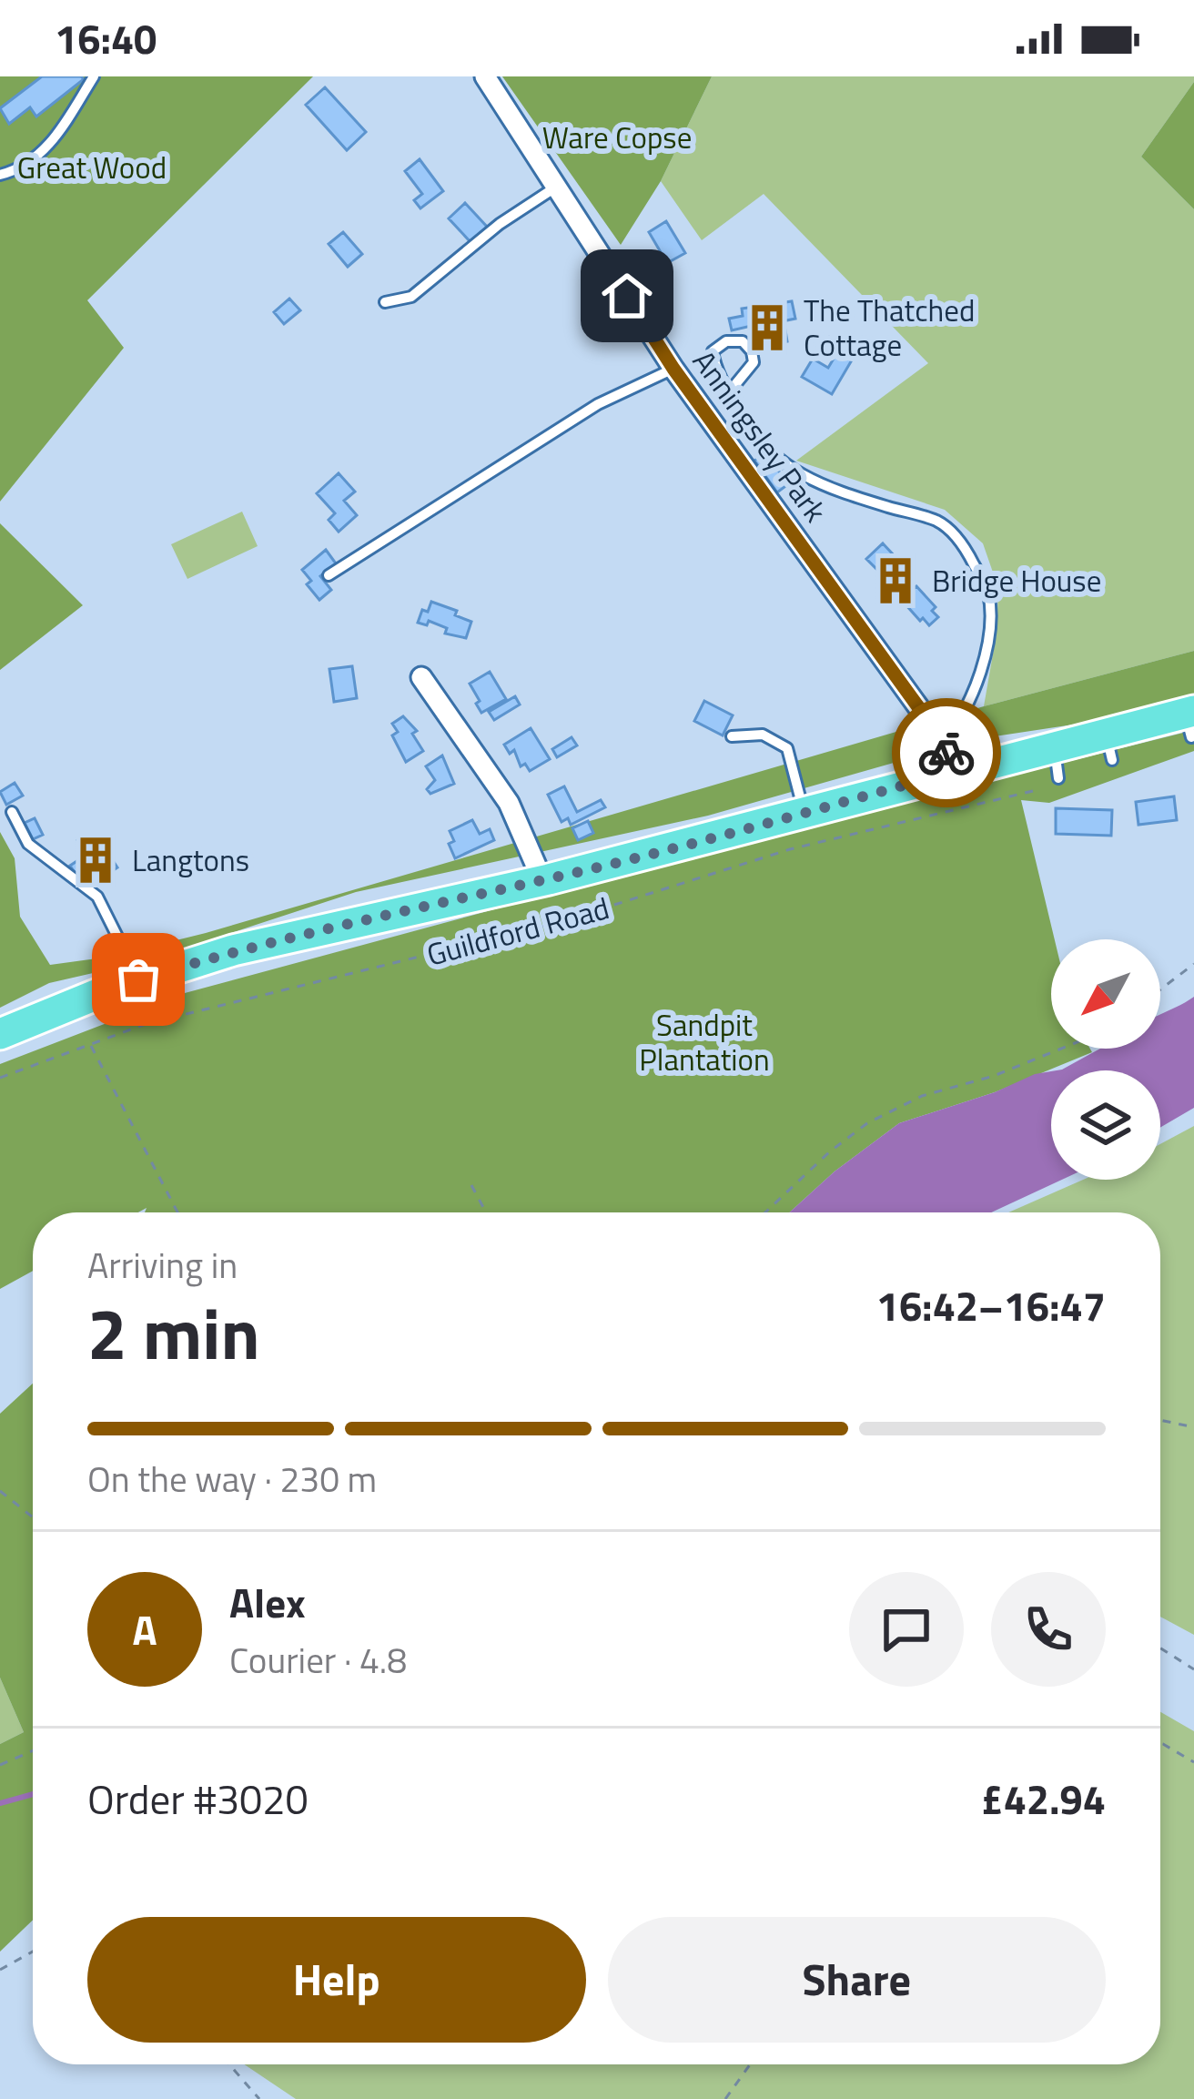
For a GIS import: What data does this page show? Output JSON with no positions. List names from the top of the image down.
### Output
{
  "streets": {
    "main road": ["Guildford Road"],
    "street": ["Anningsley Park"]
  },
  "crossings": [
    ["Anningsley Park", "Guildford Road"]
  ],
  "parks": ["Ware Copse", "Great Wood", "Sandpit Plantation"],
  "places": {
    "building": ["The Thatched Cottage", "Bridge House", "Langtons"]
  },
  "north": "bottom left",
  "page": {
    "status": "16:40",
    "heading": ["2 min", "Arriving in", "16:42–16:47"],
    "panel": [
      "Alex",
      "Courier · 4.8",
      "Order #3020",
      "£42.94"
    ],
    "bar": "On the way · 230 m",
    "round": "A",
    "buttons": ["Help", "Share"]
  }
}
